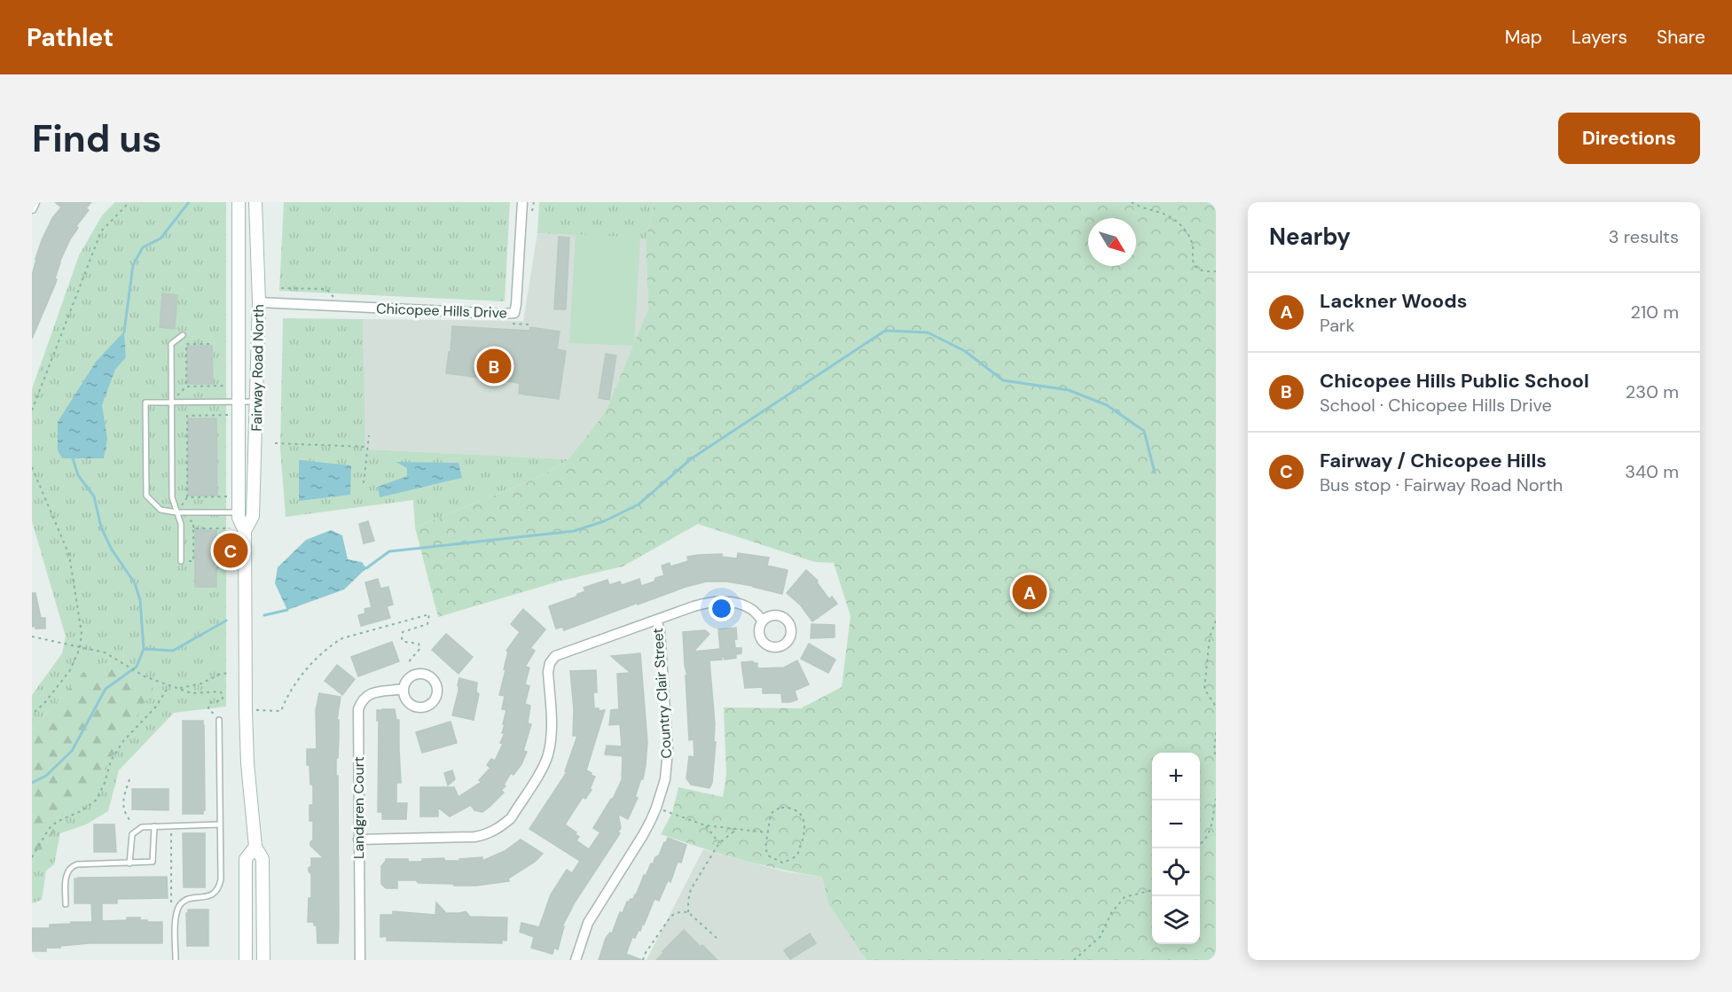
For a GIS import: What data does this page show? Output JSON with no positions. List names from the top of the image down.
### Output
{
  "streets": {
    "main road": ["Fairway Road North"],
    "street": ["Chicopee Hills Drive", "Country Clair Street", "Landgren Court"]
  },
  "crossings": [
    ["Chicopee Hills Drive", "Fairway Road North"],
    ["Country Clair Street", "Landgren Court"]
  ],
  "north": "bottom right",
  "page": {
    "header": "Pathlet",
    "nav": ["Map", "Layers", "Share"],
    "buttons": "Directions",
    "title": "Find us",
    "heading": ["Nearby", "3 results"],
    "list": [
      {
        "mark": "A",
        "name": "Lackner Woods",
        "note": "Park",
        "value": "210 m"
      },
      {
        "mark": "B",
        "name": "Chicopee Hills Public School",
        "note": "School · Chicopee Hills Drive",
        "value": "230 m"
      },
      {
        "mark": "C",
        "name": "Fairway / Chicopee Hills",
        "note": "Bus stop · Fairway Road North",
        "value": "340 m"
      }
    ],
    "pins": ["B", "C", "A"],
    "map_buttons": ["+", "−"]
  }
}
